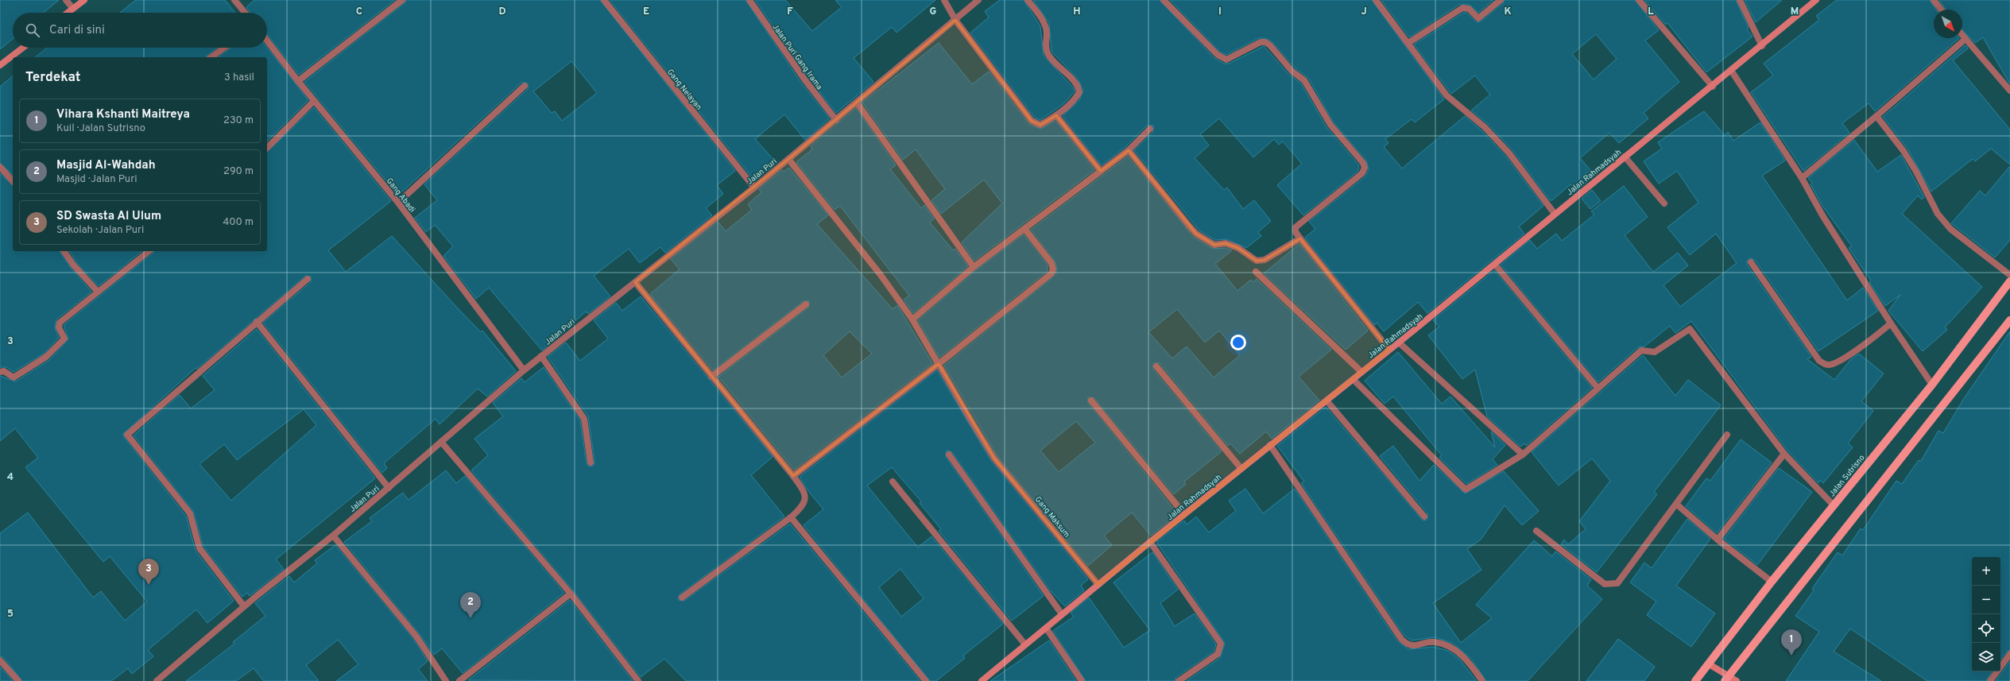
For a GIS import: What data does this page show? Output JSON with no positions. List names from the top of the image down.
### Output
{
  "streets": {
    "main road": ["Jalan Sutrisno"],
    "street": [
      "Jalan Puri Gang Irama",
      "Gang Nelayan",
      "Jalan Puri",
      "Jalan Rahmadsyah",
      "Gang Abadi",
      "Gang Maksum"
    ]
  },
  "crossings": [
    ["Jalan Puri Gang Irama", "Jalan Puri"],
    ["Gang Nelayan", "Jalan Puri"],
    ["Jalan Puri", "Gang Abadi"],
    ["Jalan Puri", "Gang Maksum"],
    ["Jalan Rahmadsyah", "Gang Maksum"]
  ],
  "north": "bottom right",
  "page": {
    "search": "Cari di sini",
    "heading": ["Terdekat", "3 hasil"],
    "list": [
      {
        "mark": "1",
        "name": "Vihara Kshanti Maitreya",
        "note": "Kuil · Jalan Sutrisno",
        "value": "230 m"
      },
      {
        "mark": "2",
        "name": "Masjid Al-Wahdah",
        "note": "Masjid · Jalan Puri",
        "value": "290 m"
      },
      {
        "mark": "3",
        "name": "SD Swasta Al Ulum",
        "note": "Sekolah · Jalan Puri",
        "value": "400 m"
      }
    ],
    "map_buttons": ["+", "−"],
    "pins": ["3", "2", "1"]
  },
  "grid": {
    "columns": [
      "C",
      "D",
      "E",
      "F",
      "G",
      "H",
      "I",
      "J",
      "K",
      "L",
      "M"
    ],
    "rows": ["3", "4", "5"]
  }
}
